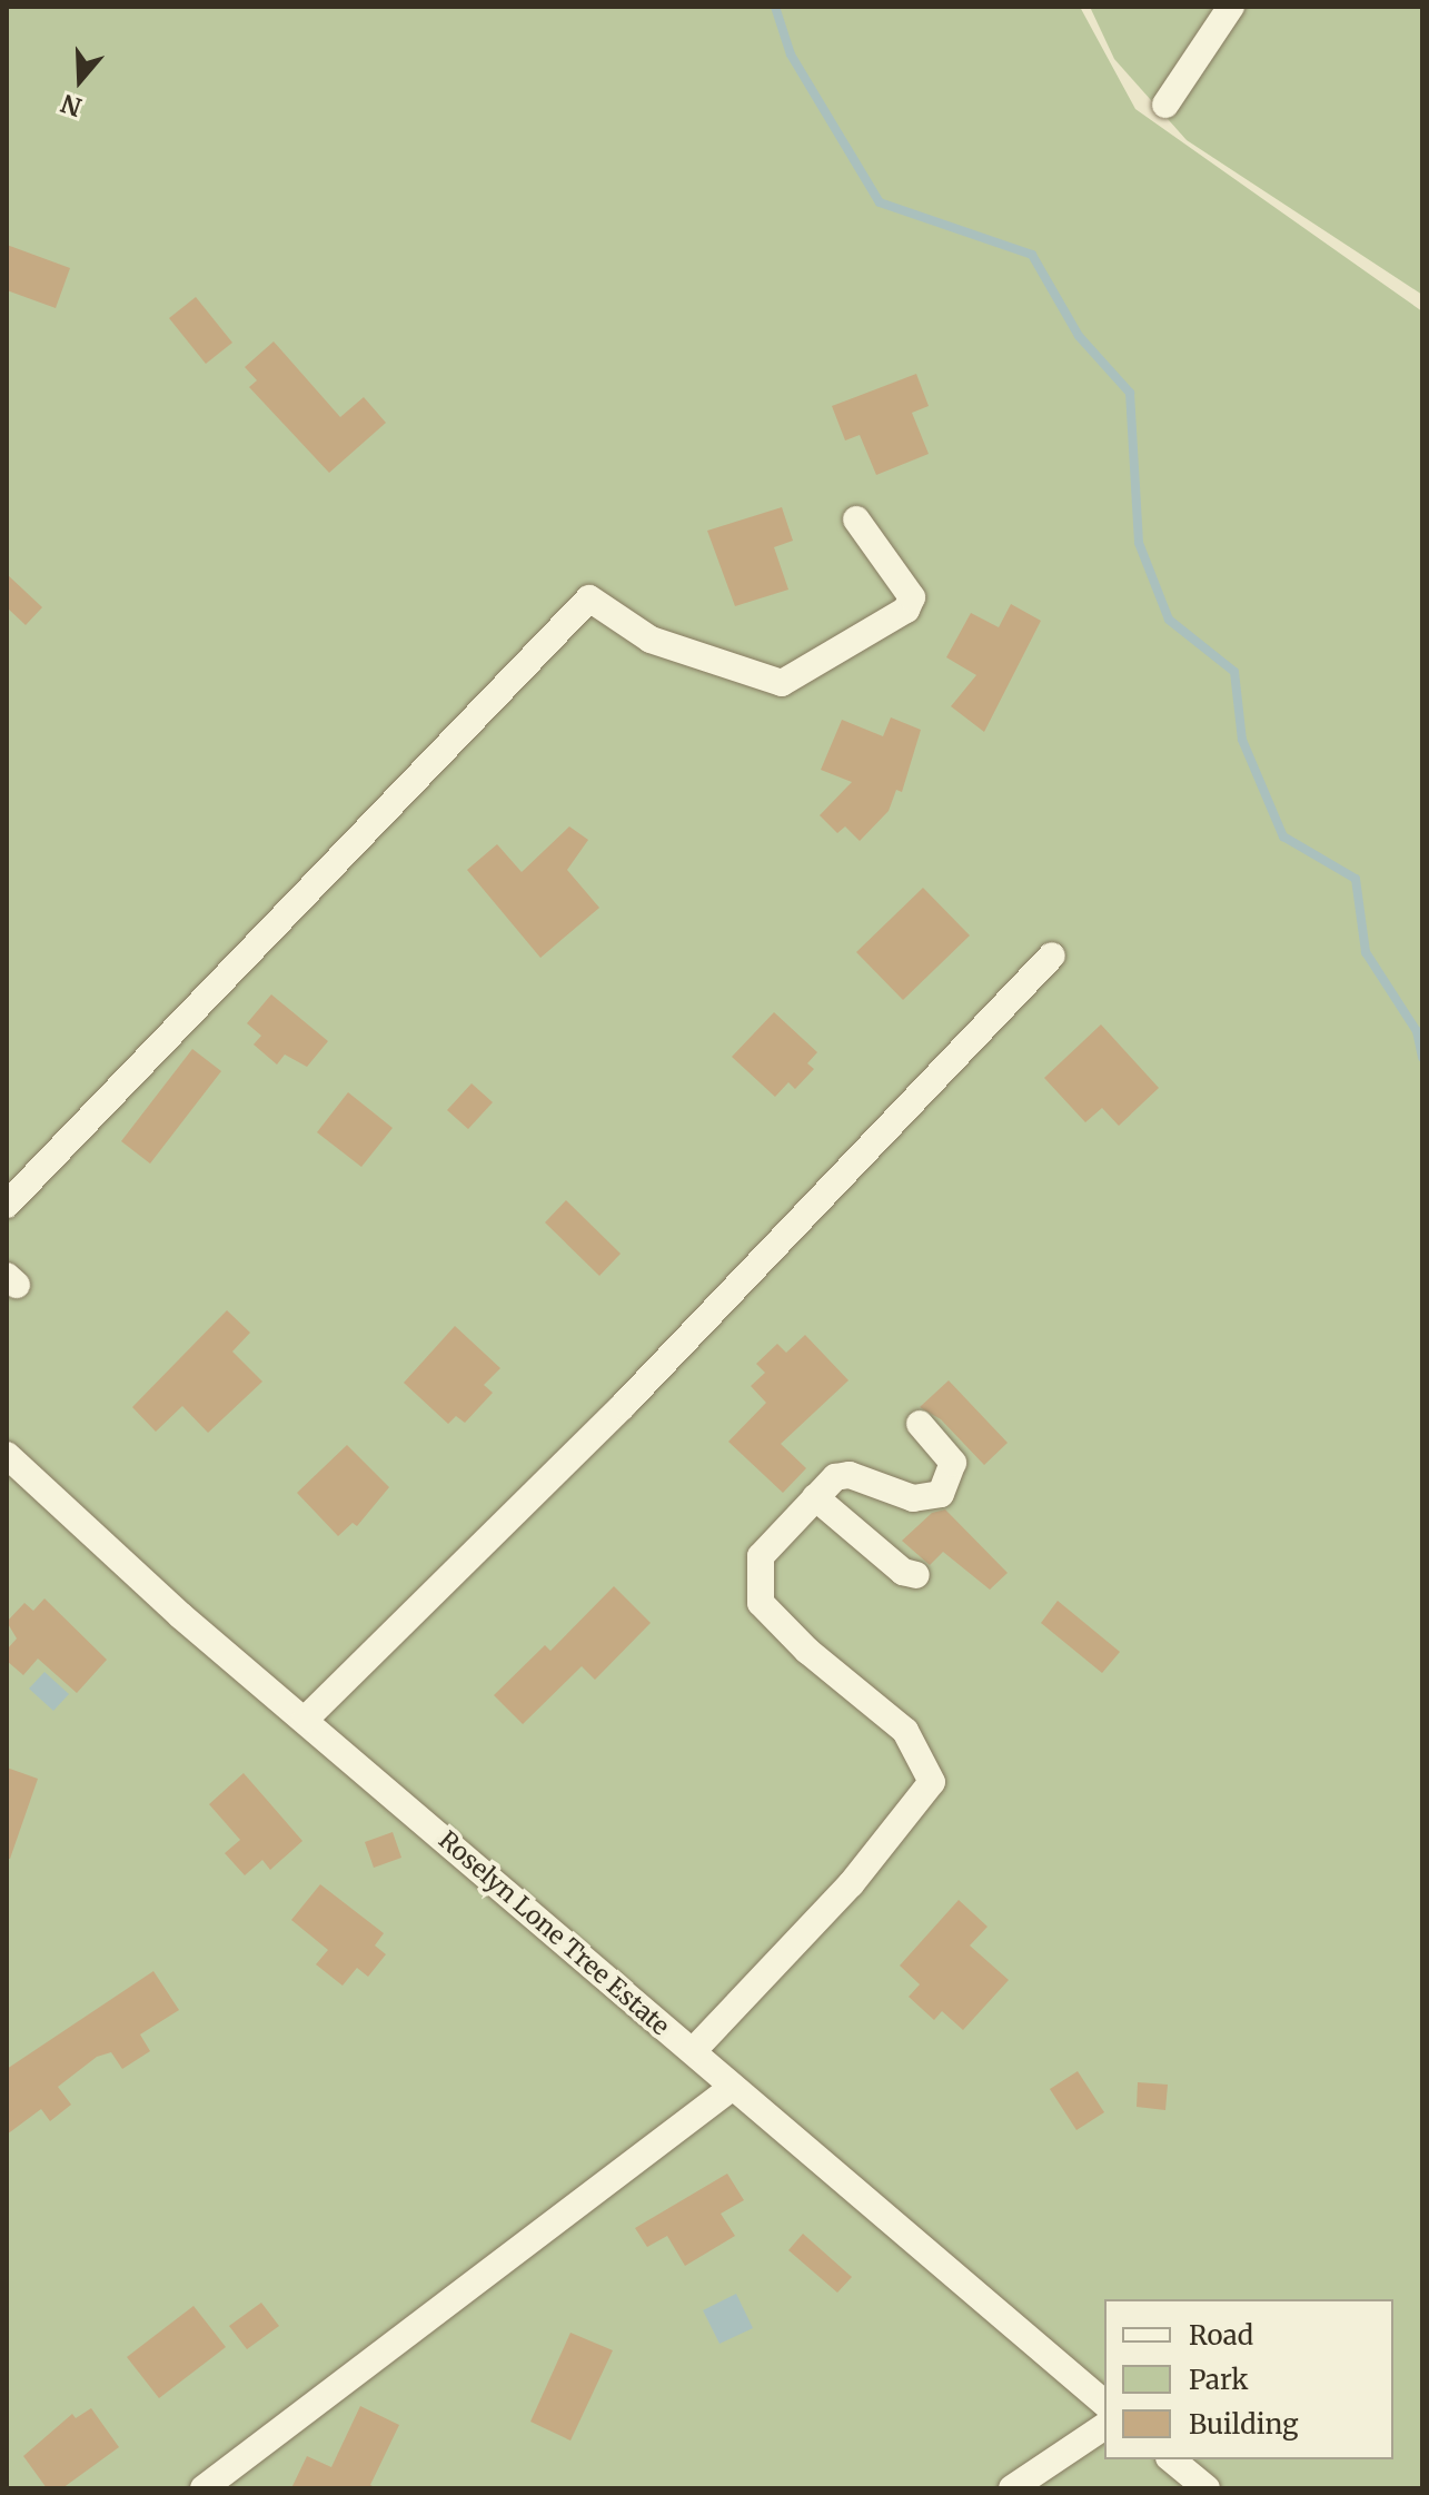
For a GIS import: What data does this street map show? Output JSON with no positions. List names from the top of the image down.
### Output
{
  "streets": {
    "street": ["Roselyn Lone Tree Estate"]
  },
  "legend": ["Road", "Park", "Building"],
  "north": "bottom"
}
